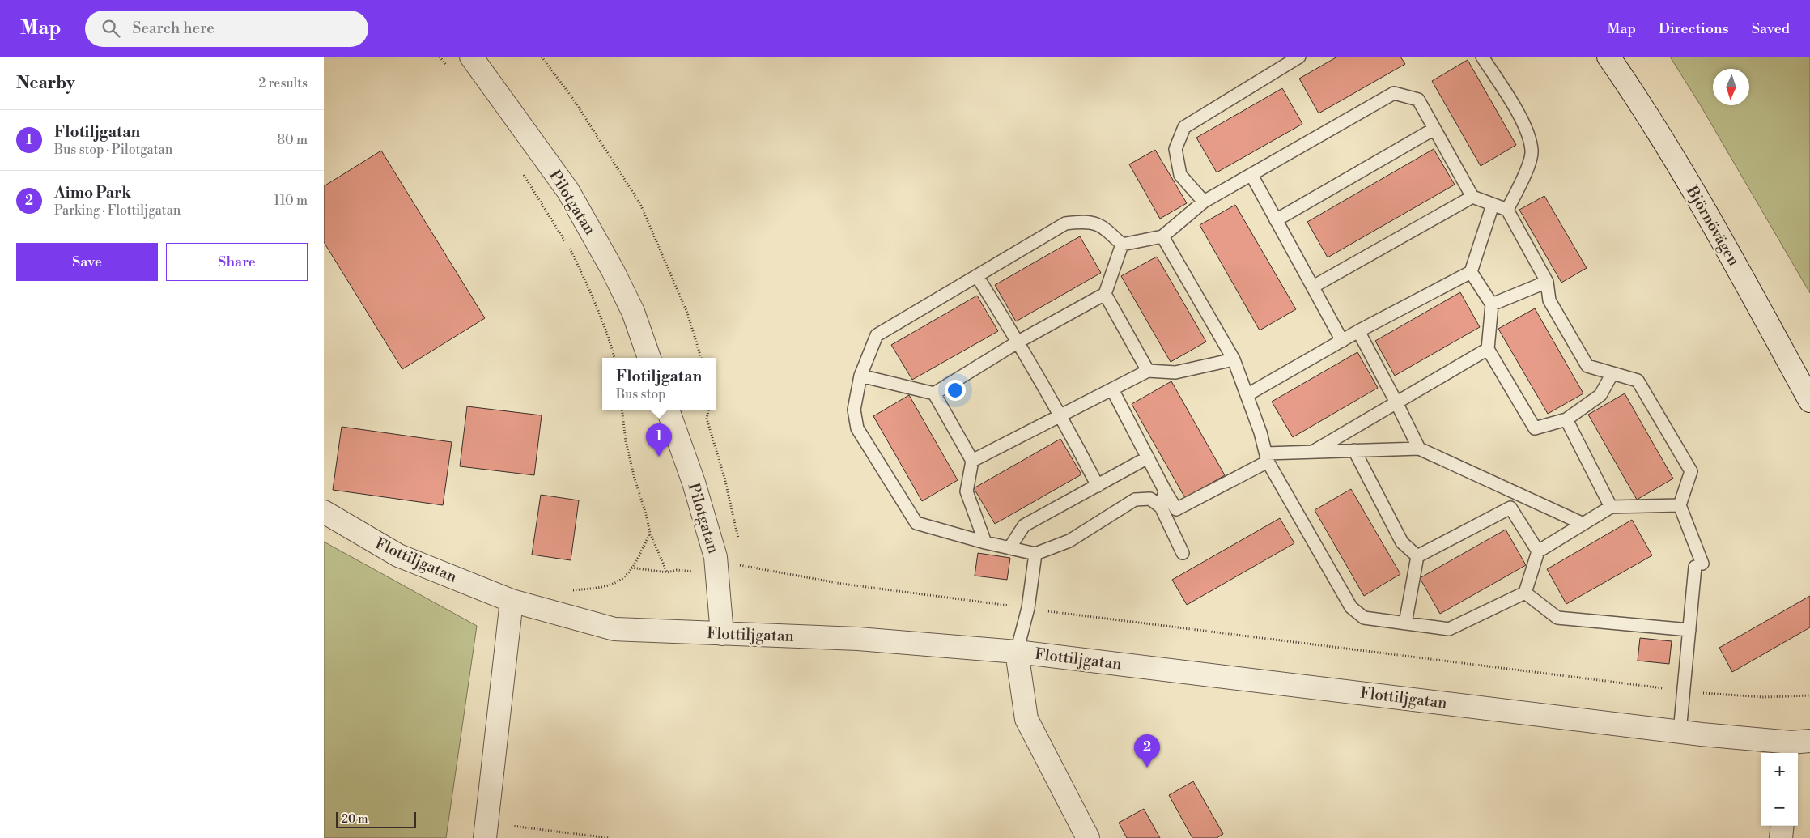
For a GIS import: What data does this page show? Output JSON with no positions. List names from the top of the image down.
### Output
{
  "streets": {
    "street": ["Pilotgatan", "Björnövägen", "Flottiljgatan"]
  },
  "crossings": [
    ["Pilotgatan", "Flottiljgatan"]
  ],
  "scale_bar": "20 m",
  "north": "bottom",
  "page": {
    "header": "Map",
    "search": "Search here",
    "nav": ["Map", "Directions", "Saved"],
    "heading": ["Nearby", "2 results"],
    "list": [
      {
        "mark": "1",
        "name": "Flotiljgatan",
        "note": "Bus stop · Pilotgatan",
        "value": "80 m"
      },
      {
        "mark": "2",
        "name": "Aimo Park",
        "note": "Parking · Flottiljgatan",
        "value": "110 m"
      }
    ],
    "buttons": ["Save", "Share"],
    "popup": ["Flotiljgatan", "Bus stop"],
    "pins": ["1", "2"],
    "map_buttons": ["+", "−"],
    "scale": "20 m"
  }
}
